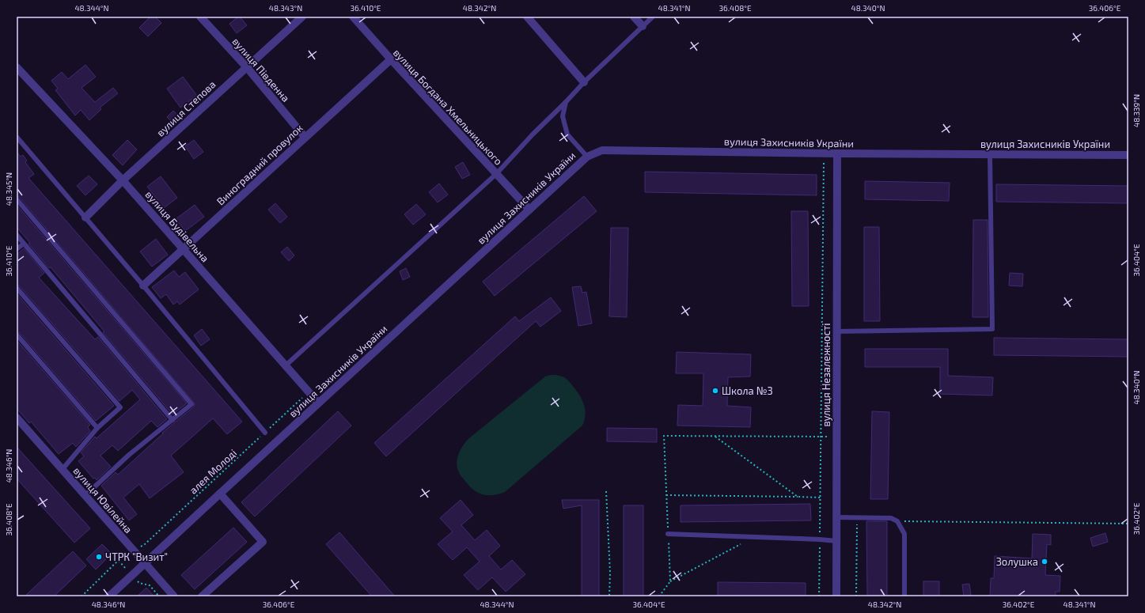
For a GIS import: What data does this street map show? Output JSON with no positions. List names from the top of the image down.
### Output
{
  "streets": {
    "street": [
      "вулиця Південна",
      "вулиця Богдана Хмельницького",
      "вулиця Степова",
      "вулиця Захисників України",
      "Виноградний провулок",
      "вулиця Будівельна",
      "вулиця Незалежності",
      "вулиця Ювілейна"
    ],
    "path": ["алея Молоді"]
  },
  "crossings": [
    ["вулиця Південна", "вулиця Степова"],
    ["вулиця Південна", "Виноградний провулок"],
    ["вулиця Богдана Хмельницького", "вулиця Захисників України"],
    ["вулиця Богдана Хмельницького", "Виноградний провулок"],
    ["вулиця Степова", "вулиця Будівельна"],
    ["вулиця Захисників України", "вулиця Будівельна"],
    ["вулиця Захисників України", "вулиця Незалежності"],
    ["вулиця Захисників України", "вулиця Ювілейна"],
    ["Виноградний провулок", "вулиця Будівельна"],
    ["вулиця Будівельна", "алея Молоді"],
    ["алея Молоді", "вулиця Ювілейна"]
  ],
  "places": ["Школа №3", "ЧТРК \"Визит\"", "Золушка"],
  "coordinates": [
    "48.344°N",
    "48.343°N",
    "36.410°E",
    "48.342°N",
    "48.341°N",
    "36.408°E",
    "48.340°N",
    "36.406°E",
    "48.339°N",
    "48.345°N",
    "36.404°E",
    "48.346°N",
    "36.402°E"
  ]
}
